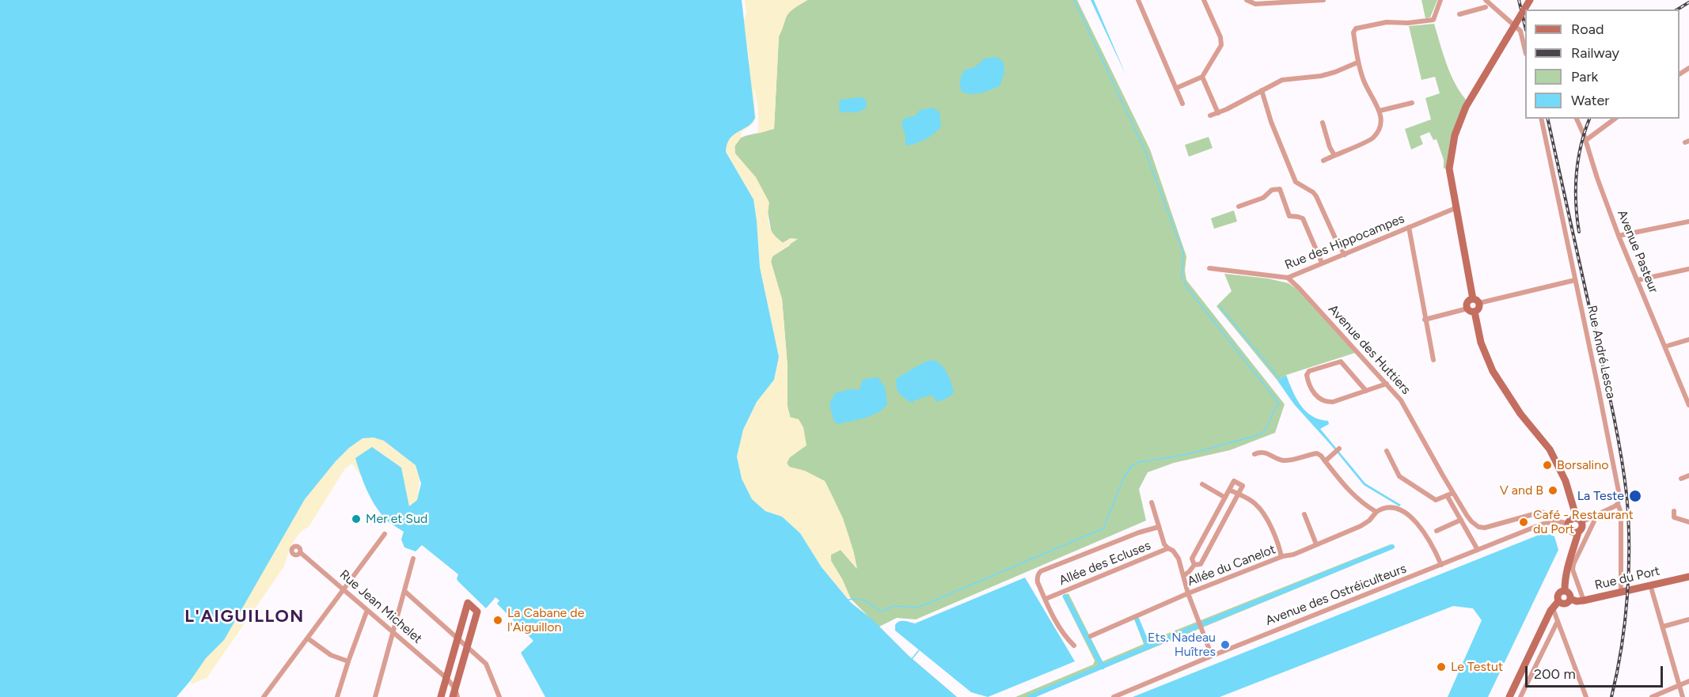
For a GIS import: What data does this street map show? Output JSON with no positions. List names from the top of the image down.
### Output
{
  "streets": {
    "main road": ["Rue du Port"],
    "street": [
      "Rue des Hippocampes",
      "Avenue Pasteur",
      "Avenue des Huttiers",
      "Rue André Lesca",
      "Allée des Ecluses",
      "Allée du Canelot",
      "Avenue des Ostréiculteurs",
      "Rue Jean Michelet"
    ]
  },
  "crossings": [
    ["Rue des Hippocampes", "Avenue des Huttiers"],
    ["Avenue des Huttiers", "Avenue des Ostréiculteurs"],
    ["Rue André Lesca", "Rue du Port"],
    ["Allée des Ecluses", "Allée du Canelot"],
    ["Allée des Ecluses", "Avenue des Ostréiculteurs"]
  ],
  "districts": ["L'AIGUILLON"],
  "places": [
    "Borsalino",
    "V and B",
    "La Teste",
    "Mer et Sud",
    "Café - Restaurant du Port",
    "La Cabane de l'Aiguillon",
    "Ets. Nadeau Huîtres",
    "Le Testut"
  ],
  "legend": [
    "Road",
    "Railway",
    "Park",
    "Water"
  ],
  "scale_bar": "200 m"
}
